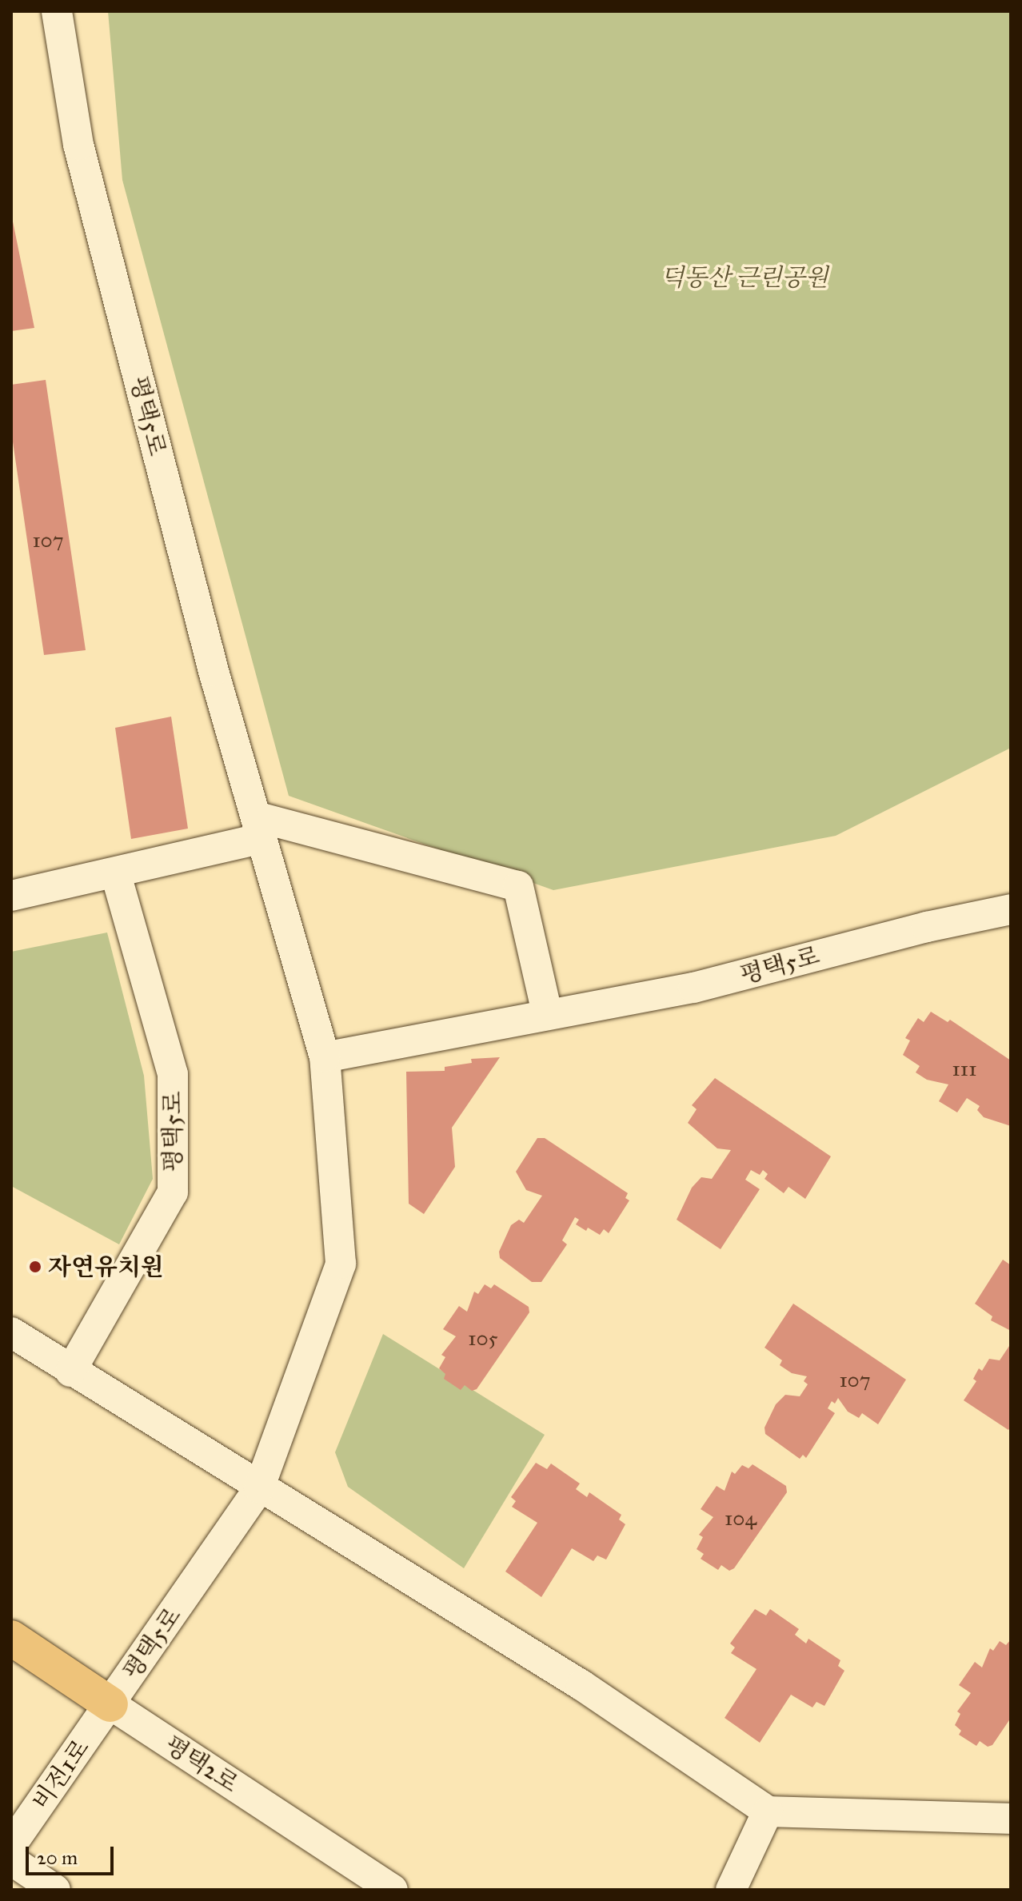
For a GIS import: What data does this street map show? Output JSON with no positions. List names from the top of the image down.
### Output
{
  "streets": {
    "main road": ["평택2로"],
    "street": ["평택5로", "비전1로"]
  },
  "crossings": [
    ["평택5로", "평택2로"],
    ["평택5로", "비전1로"],
    ["평택2로", "비전1로"]
  ],
  "parks": ["덕동산 근린공원"],
  "places": ["자연유치원"],
  "house_numbers": [
    "107",
    "111",
    "105",
    "107",
    "104"
  ],
  "scale_bar": "20 m"
}
